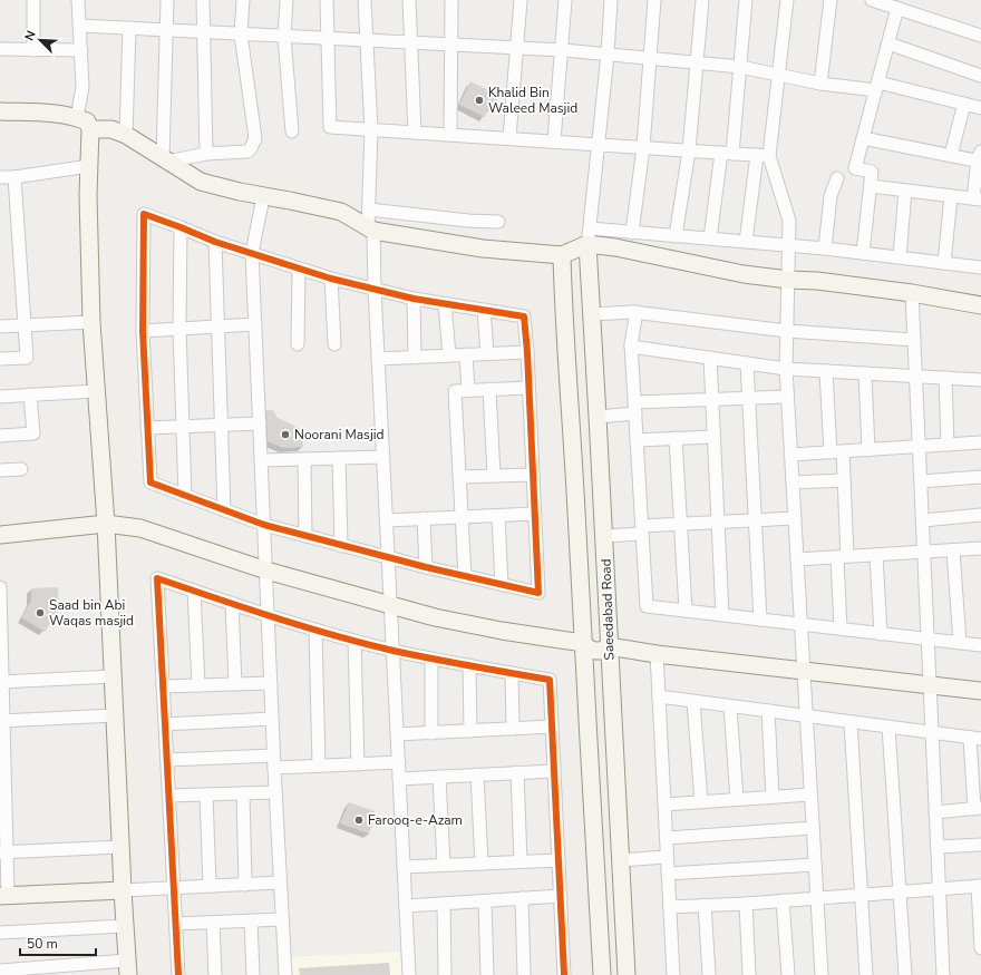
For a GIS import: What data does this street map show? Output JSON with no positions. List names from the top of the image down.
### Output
{
  "streets": {
    "street": ["Saeedabad Road"]
  },
  "places": [
    "Khalid Bin Waleed Masjid",
    "Noorani Masjid",
    "Saad bin Abi Waqas masjid",
    "Farooq-e-Azam"
  ],
  "scale_bar": "50 m",
  "north": "top left"
}
